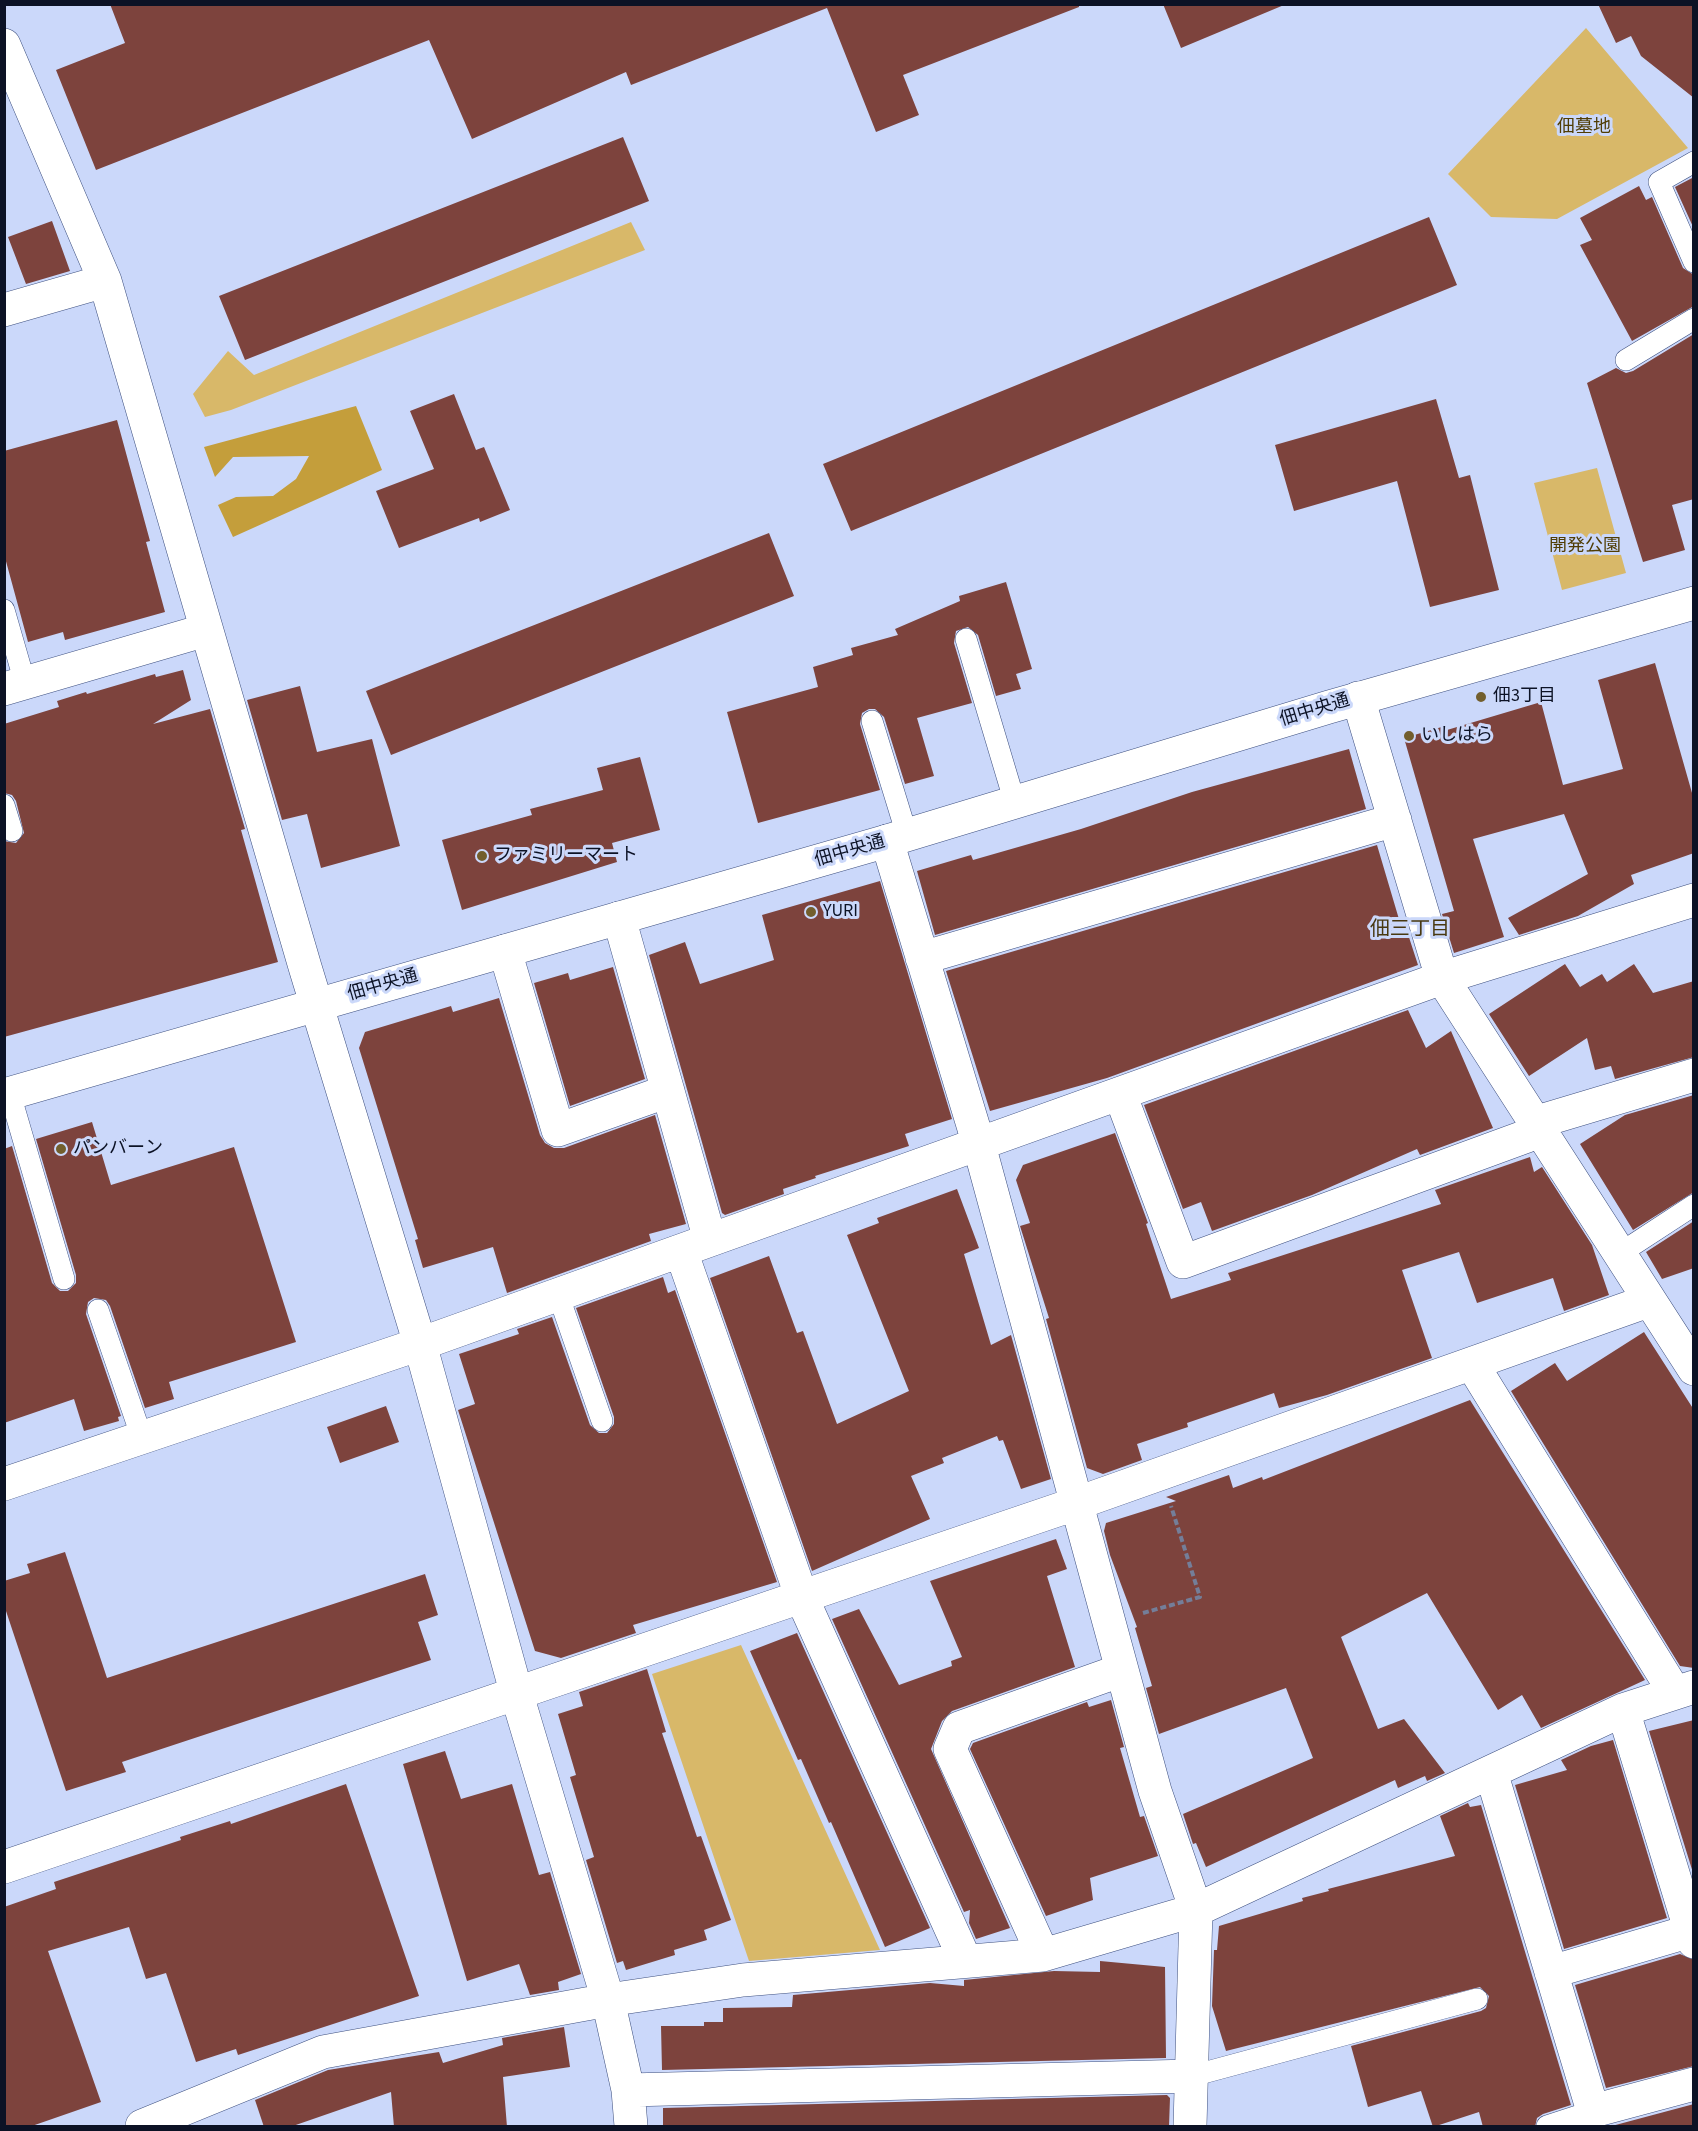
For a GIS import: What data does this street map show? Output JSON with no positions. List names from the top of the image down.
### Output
{
  "streets": {
    "street": ["佃中央通"]
  },
  "districts": ["佃三丁目"],
  "parks": ["佃墓地", "開発公園"],
  "places": [
    "佃3丁目",
    "いしはら",
    "ファミリーマート",
    "YURI",
    "パンバーン"
  ]
}
